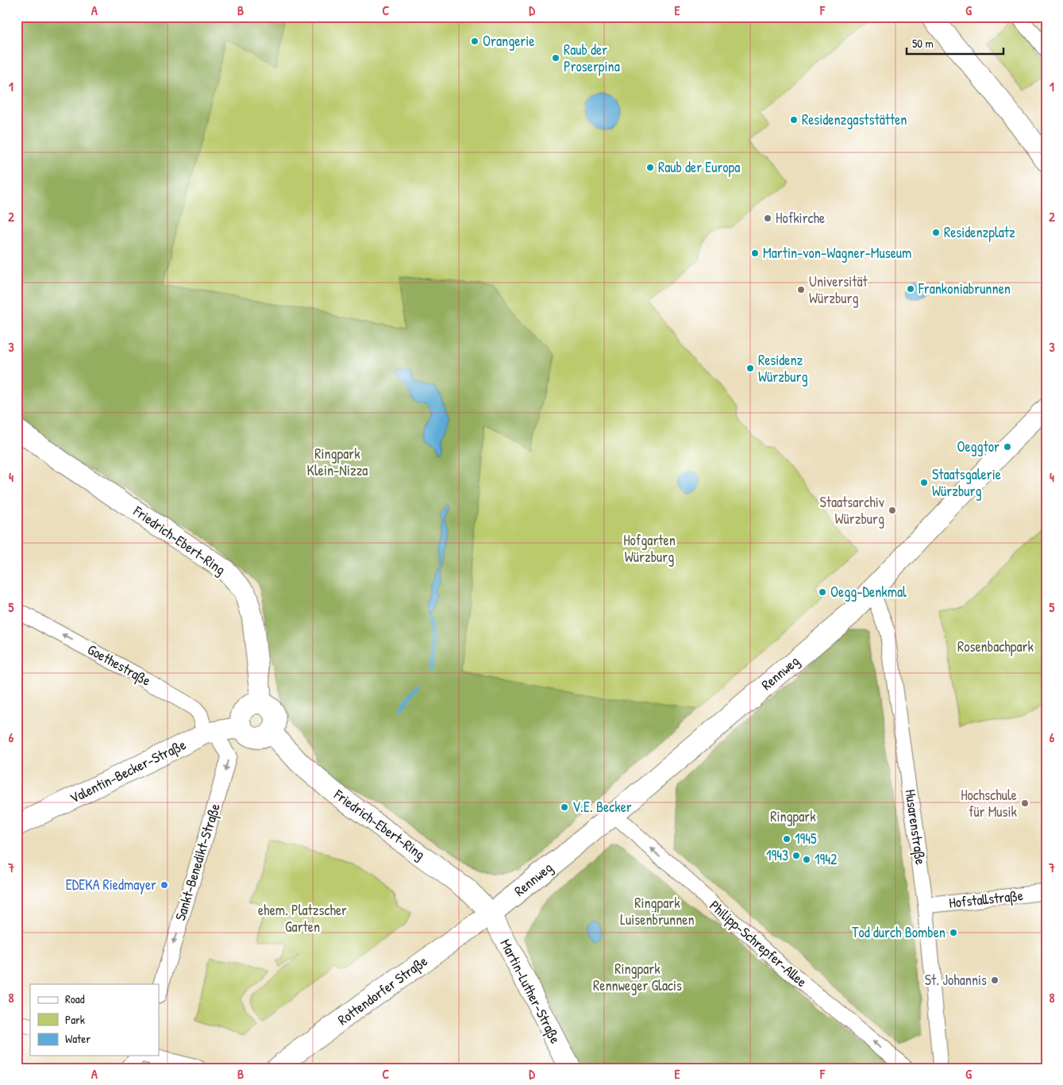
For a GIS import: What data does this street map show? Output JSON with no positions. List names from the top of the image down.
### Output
{
  "streets": {
    "street": [
      "Friedrich-Ebert-Ring",
      "Goethestraße",
      "Rennweg",
      "Valentin-Becker-Straße",
      "Husarenstraße",
      "Sankt-Benedikt-Straße",
      "Hofstallstraße",
      "Philipp-Schrepfer-Allee",
      "Rottendorfer Straße",
      "Martin-Luther-Straße"
    ]
  },
  "crossings": [
    ["Friedrich-Ebert-Ring", "Rennweg"],
    ["Friedrich-Ebert-Ring", "Valentin-Becker-Straße"],
    ["Friedrich-Ebert-Ring", "Rottendorfer Straße"],
    ["Friedrich-Ebert-Ring", "Martin-Luther-Straße"],
    ["Goethestraße", "Valentin-Becker-Straße"],
    ["Goethestraße", "Sankt-Benedikt-Straße"],
    ["Rennweg", "Husarenstraße"],
    ["Rennweg", "Philipp-Schrepfer-Allee"],
    ["Rennweg", "Rottendorfer Straße"],
    ["Rennweg", "Martin-Luther-Straße"],
    ["Valentin-Becker-Straße", "Sankt-Benedikt-Straße"],
    ["Husarenstraße", "Hofstallstraße"],
    ["Rottendorfer Straße", "Martin-Luther-Straße"]
  ],
  "one_way": ["Goethestraße", "Sankt-Benedikt-Straße", "Philipp-Schrepfer-Allee"],
  "parks": [
    "Ringpark Klein-Nizza",
    "Hofgarten Würzburg",
    "Rosenbachpark",
    "Ringpark",
    "Ringpark Luisenbrunnen",
    "ehem. Platzscher Garten",
    "Ringpark Rennweger Glacis"
  ],
  "places": [
    "Orangerie",
    "Raub der Proserpina",
    "Residenzgaststätten",
    "Raub der Europa",
    "Hofkirche",
    "Residenzplatz",
    "Martin-von-Wagner-Museum",
    "Frankoniabrunnen",
    "Universität Würzburg",
    "Residenz Würzburg",
    "Oeggtor",
    "Staatsgalerie Würzburg",
    "Staatsarchiv Würzburg",
    "Oegg-Denkmal",
    "Hochschule für Musik",
    "V.E. Becker",
    "1945",
    "1943",
    "1942",
    "EDEKA Riedmayer",
    "Tod durch Bomben",
    "St. Johannis"
  ],
  "legend": ["Road", "Park", "Water"],
  "scale_bar": "50 m",
  "grid": {
    "columns": [
      "A",
      "B",
      "C",
      "D",
      "E",
      "F",
      "G"
    ],
    "rows": [
      "1",
      "2",
      "3",
      "4",
      "5",
      "6",
      "7",
      "8"
    ]
  }
}
